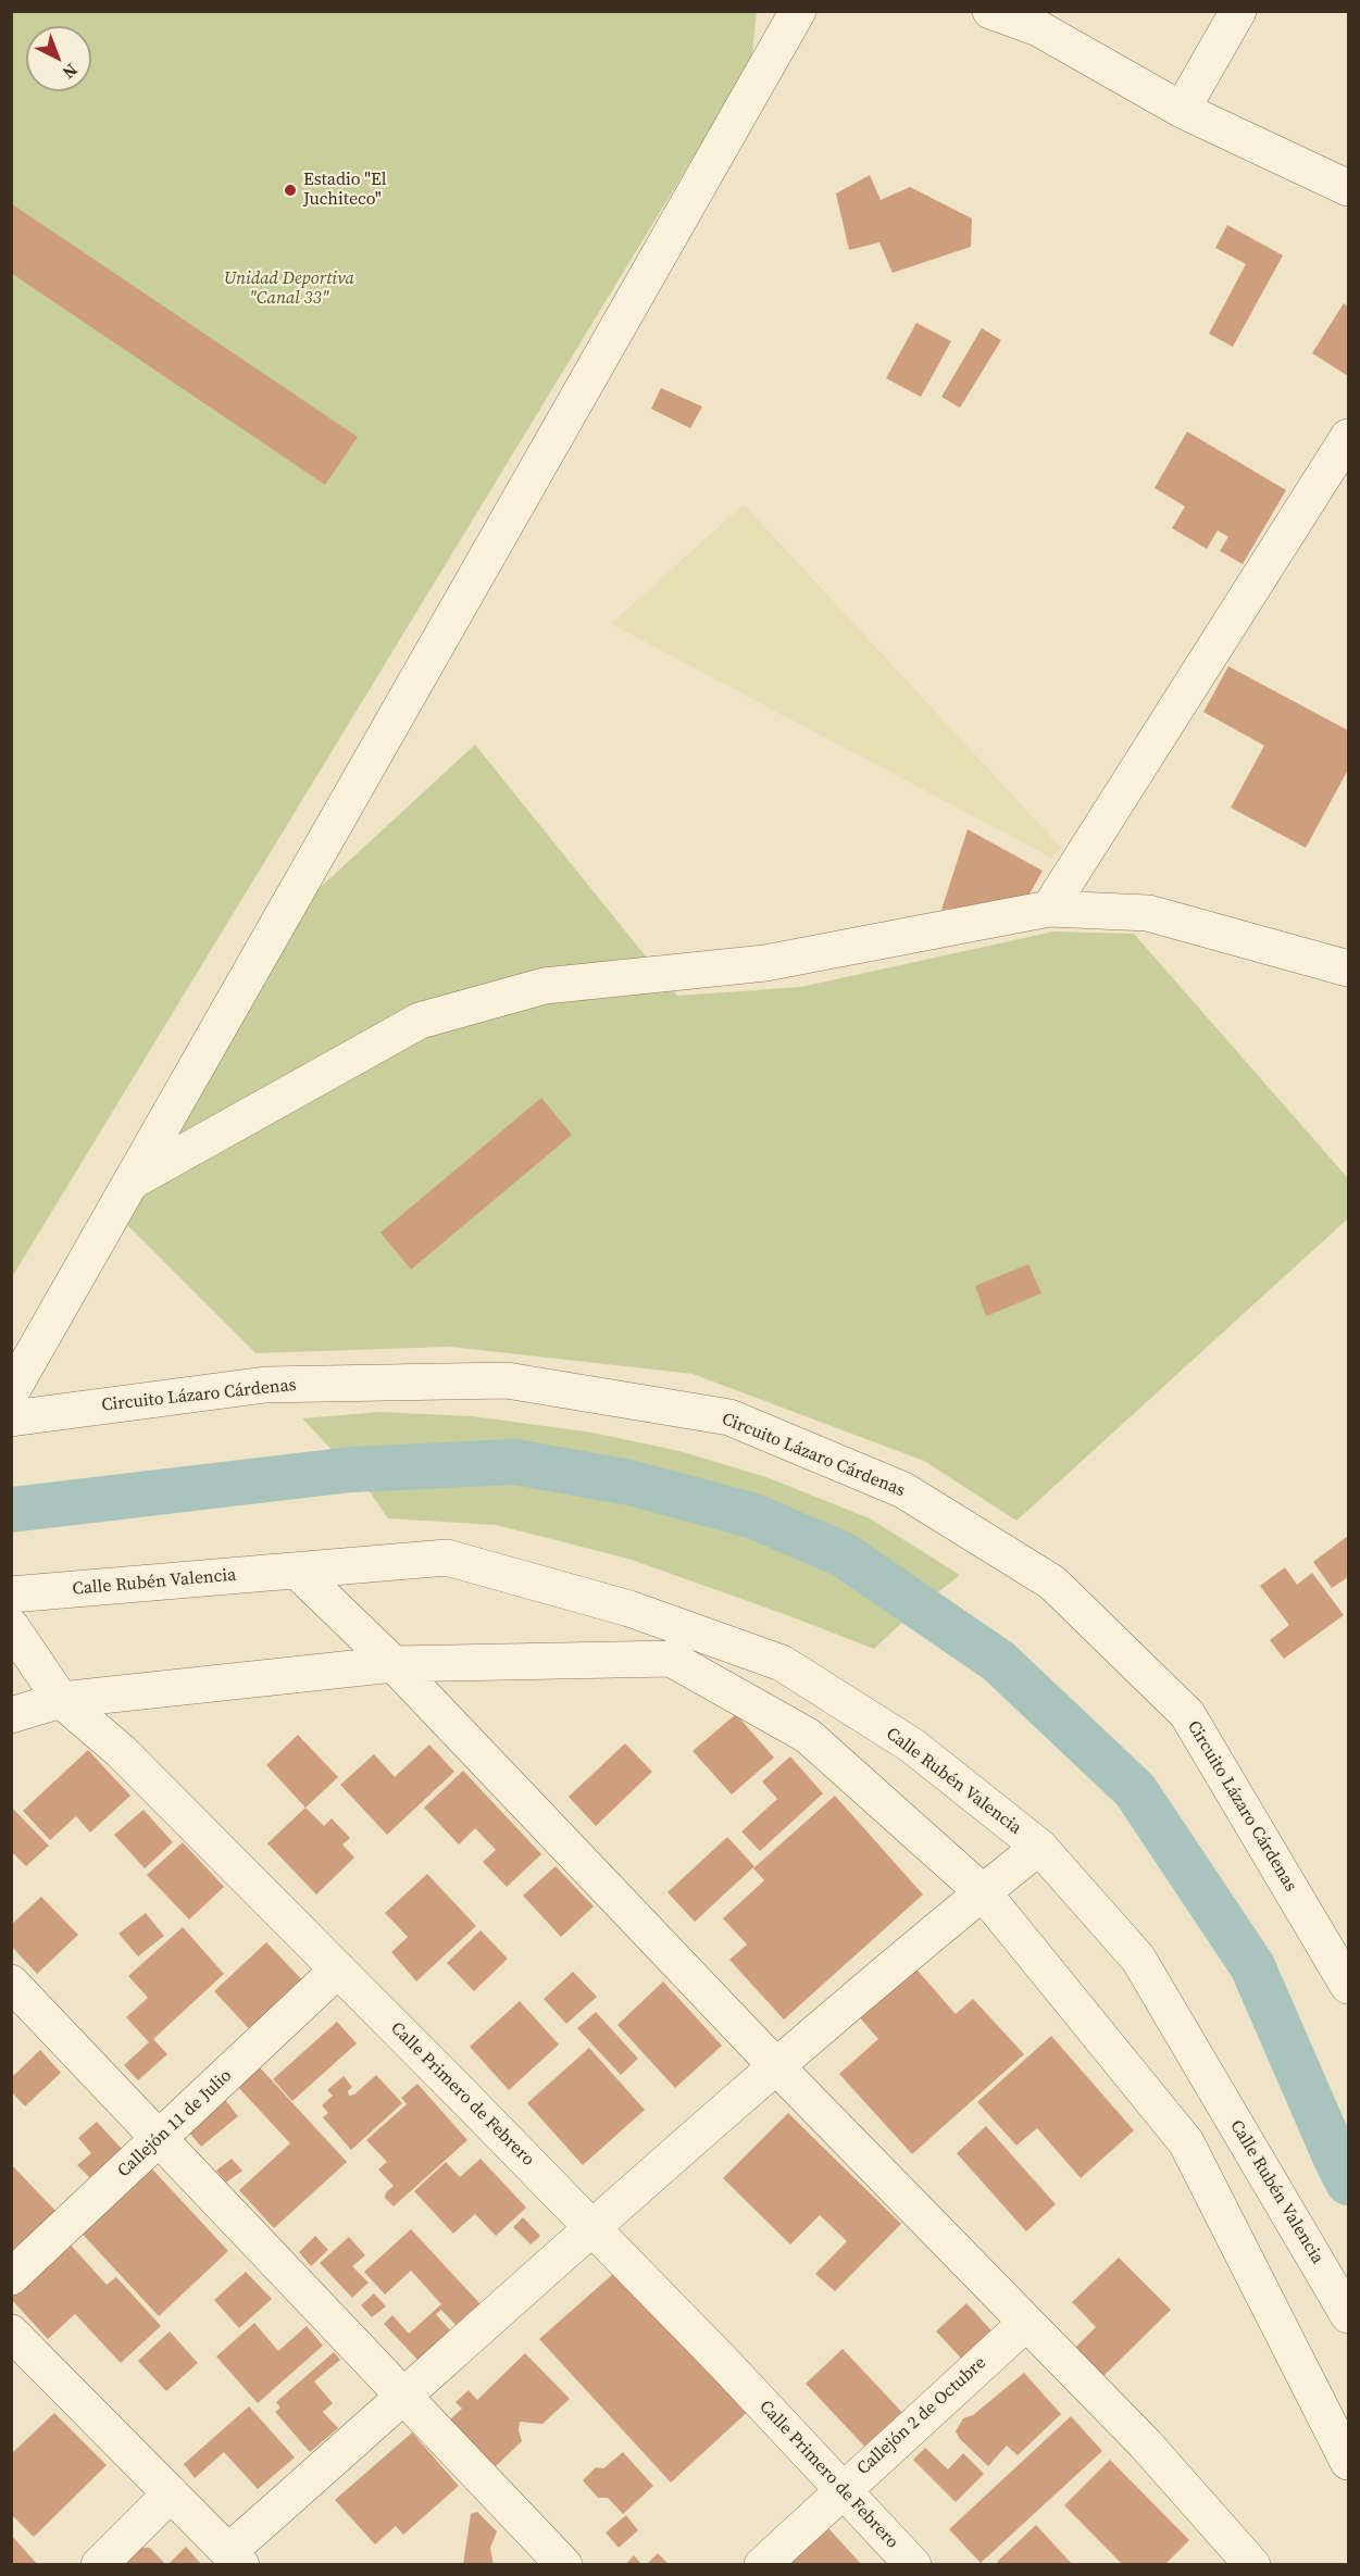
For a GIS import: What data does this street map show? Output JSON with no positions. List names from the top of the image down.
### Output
{
  "streets": {
    "street": [
      "Circuito Lázaro Cárdenas",
      "Calle Rubén Valencia",
      "Calle Primero de Febrero",
      "Callejón 11 de Julio",
      "Callejón 2 de Octubre"
    ]
  },
  "crossings": [
    ["Calle Primero de Febrero", "Callejón 11 de Julio"],
    ["Calle Primero de Febrero", "Callejón 2 de Octubre"]
  ],
  "parks": ["Unidad Deportiva \"Canal 33\""],
  "places": ["Estadio \"El Juchiteco\""],
  "north": "bottom right"
}
